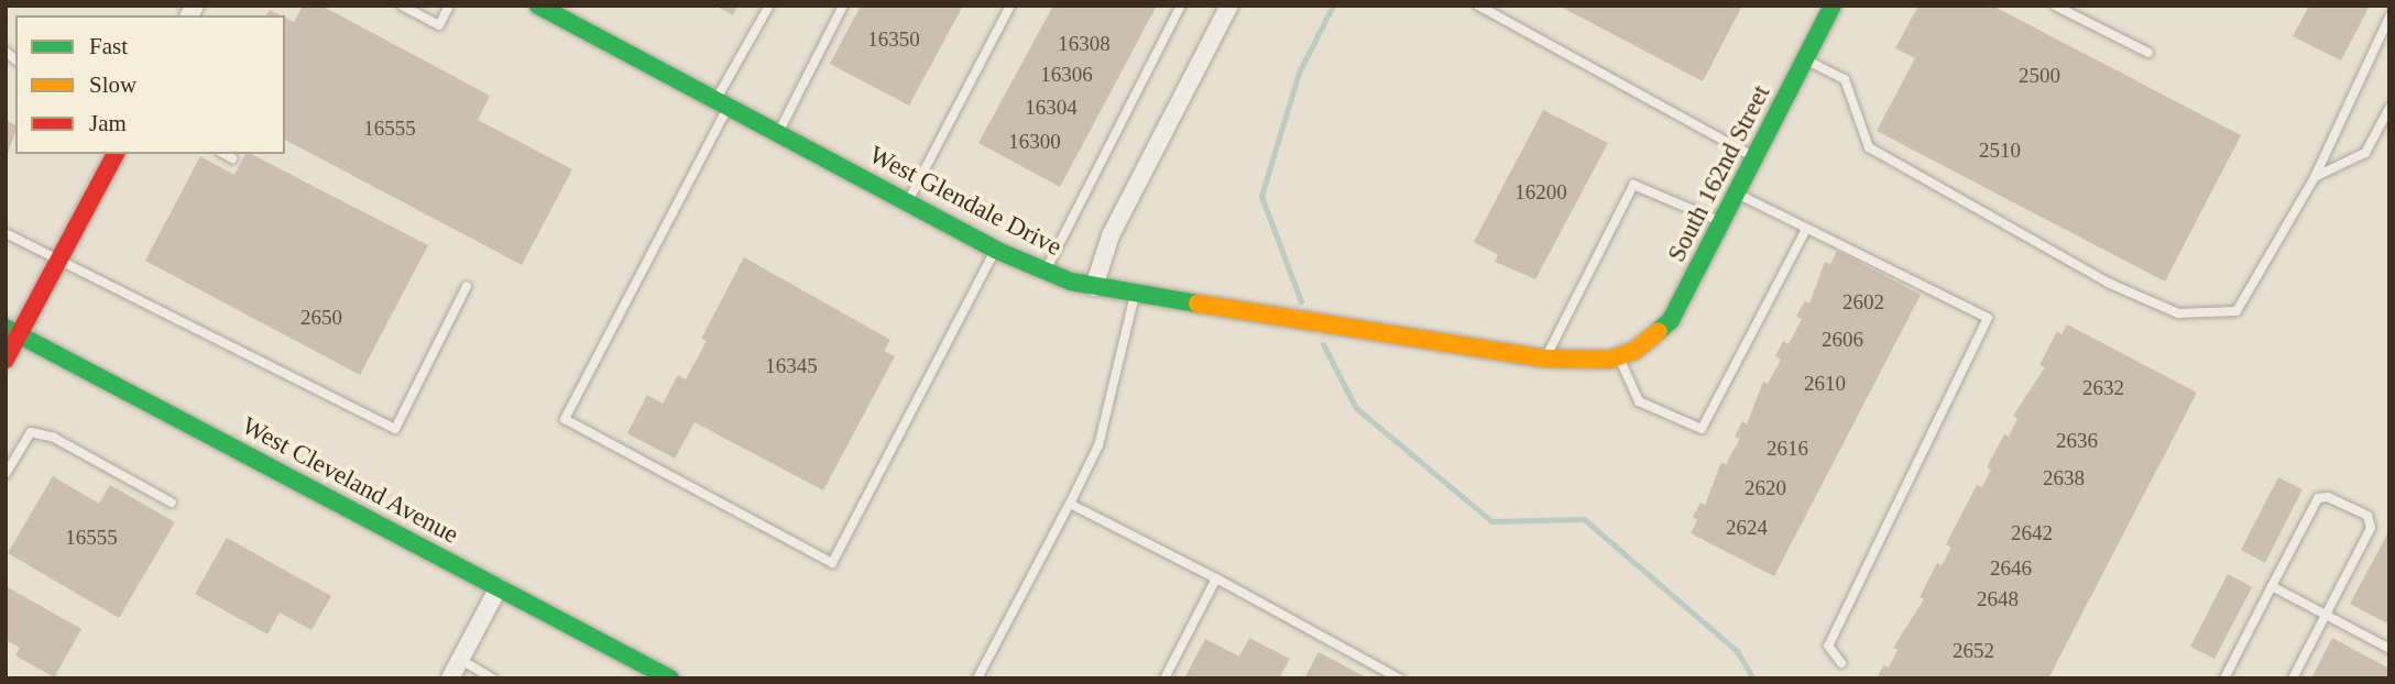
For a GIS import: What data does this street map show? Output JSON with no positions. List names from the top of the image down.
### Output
{
  "streets": {
    "street": ["South 162nd Street", "West Glendale Drive", "West Cleveland Avenue"]
  },
  "crossings": [
    ["South 162nd Street", "West Glendale Drive"]
  ],
  "house_numbers": [
    "16350",
    "16308",
    "16306",
    "2500",
    "16304",
    "16555",
    "16300",
    "2510",
    "16200",
    "2602",
    "2650",
    "2606",
    "16345",
    "2610",
    "2632",
    "2636",
    "2616",
    "2638",
    "2620",
    "2624",
    "2642",
    "16555",
    "2646",
    "2648",
    "2652"
  ],
  "legend": ["Fast", "Slow", "Jam"]
}
